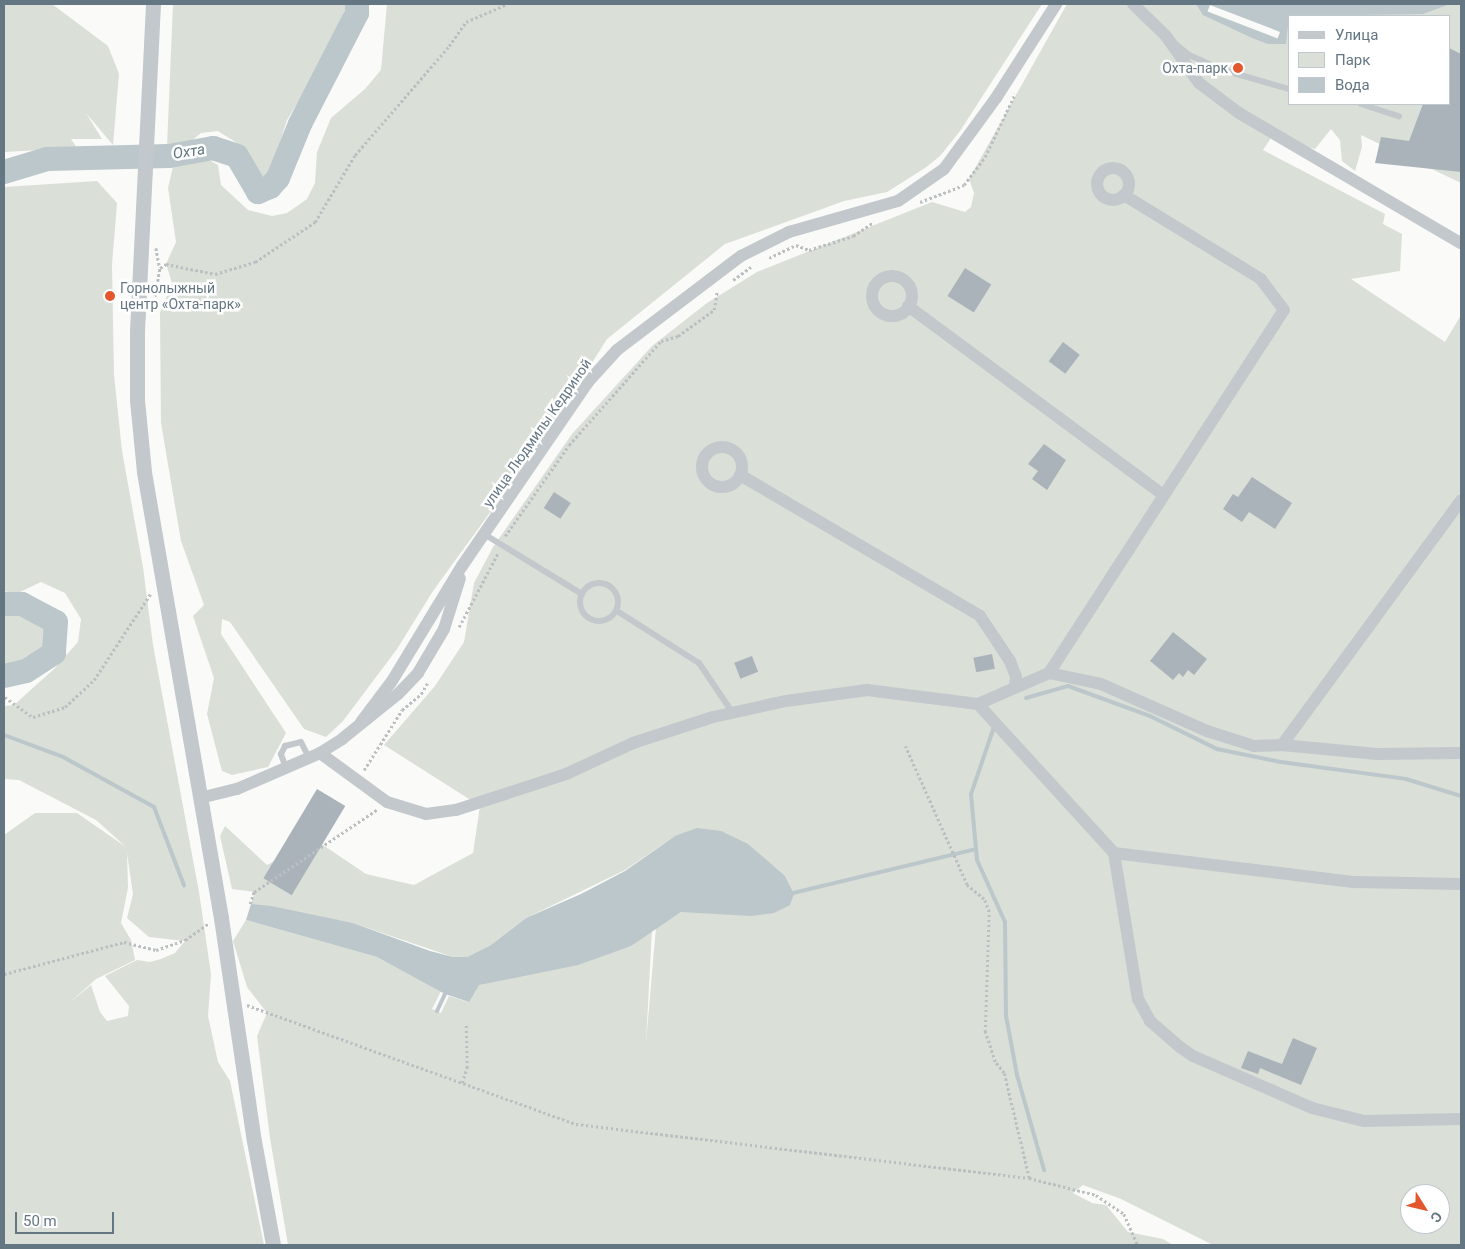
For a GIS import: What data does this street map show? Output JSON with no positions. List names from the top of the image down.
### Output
{
  "streets": {
    "street": ["улица Людмилы Кедриной"]
  },
  "water": ["Охта"],
  "places": ["Охта-парк", "Горнолыжный центр «Охта-парк»"],
  "legend": ["Улица", "Парк", "Вода"],
  "scale_bar": "50 m",
  "north": "bottom right"
}
